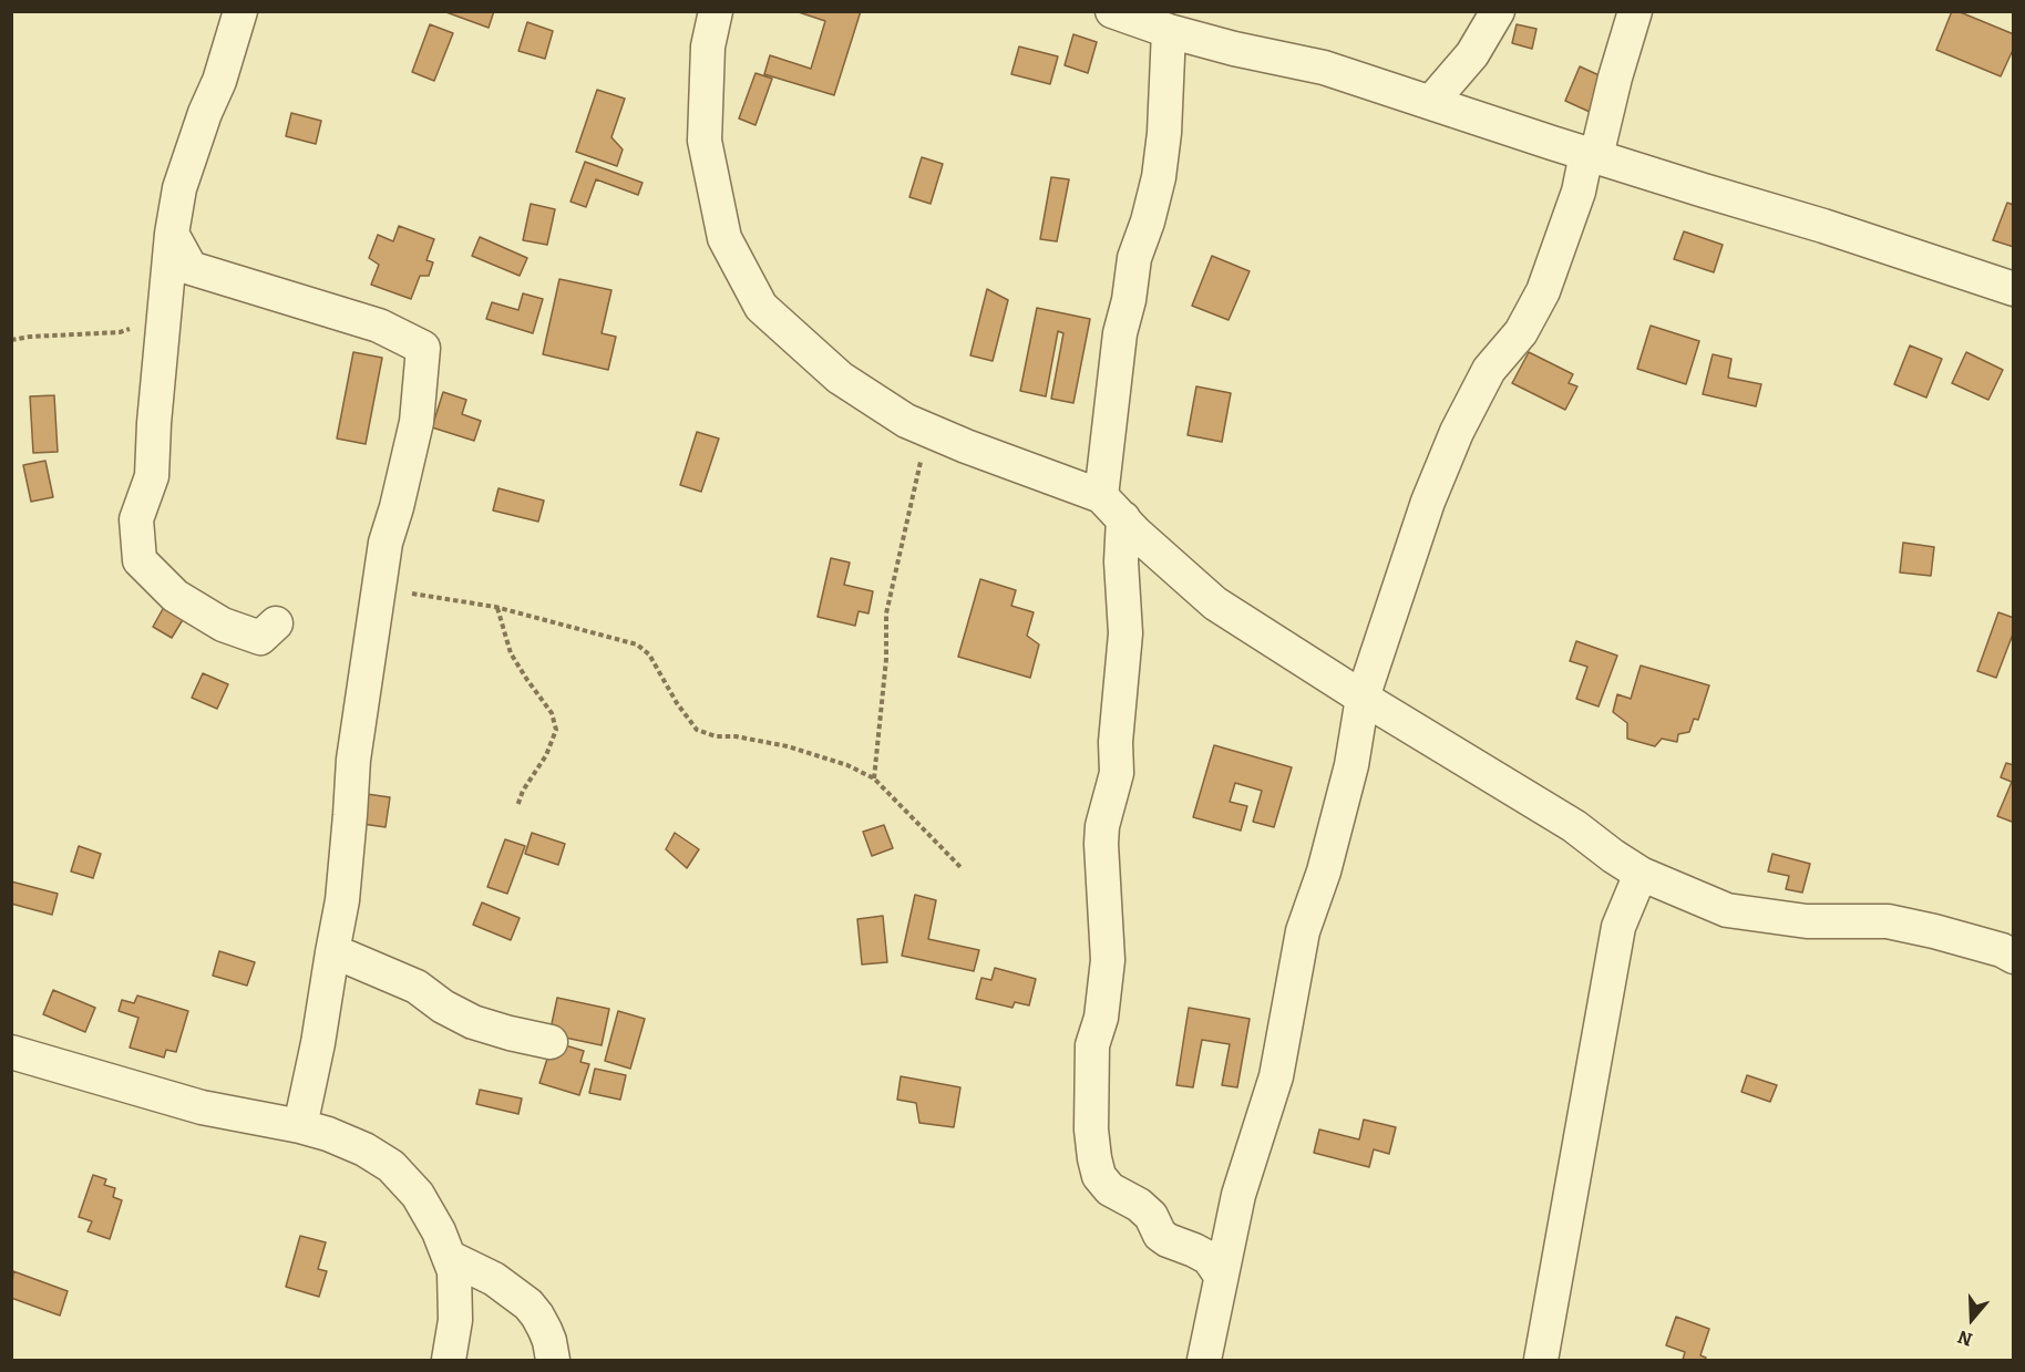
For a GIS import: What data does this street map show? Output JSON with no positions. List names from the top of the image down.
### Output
{
  "north": "bottom"
}
